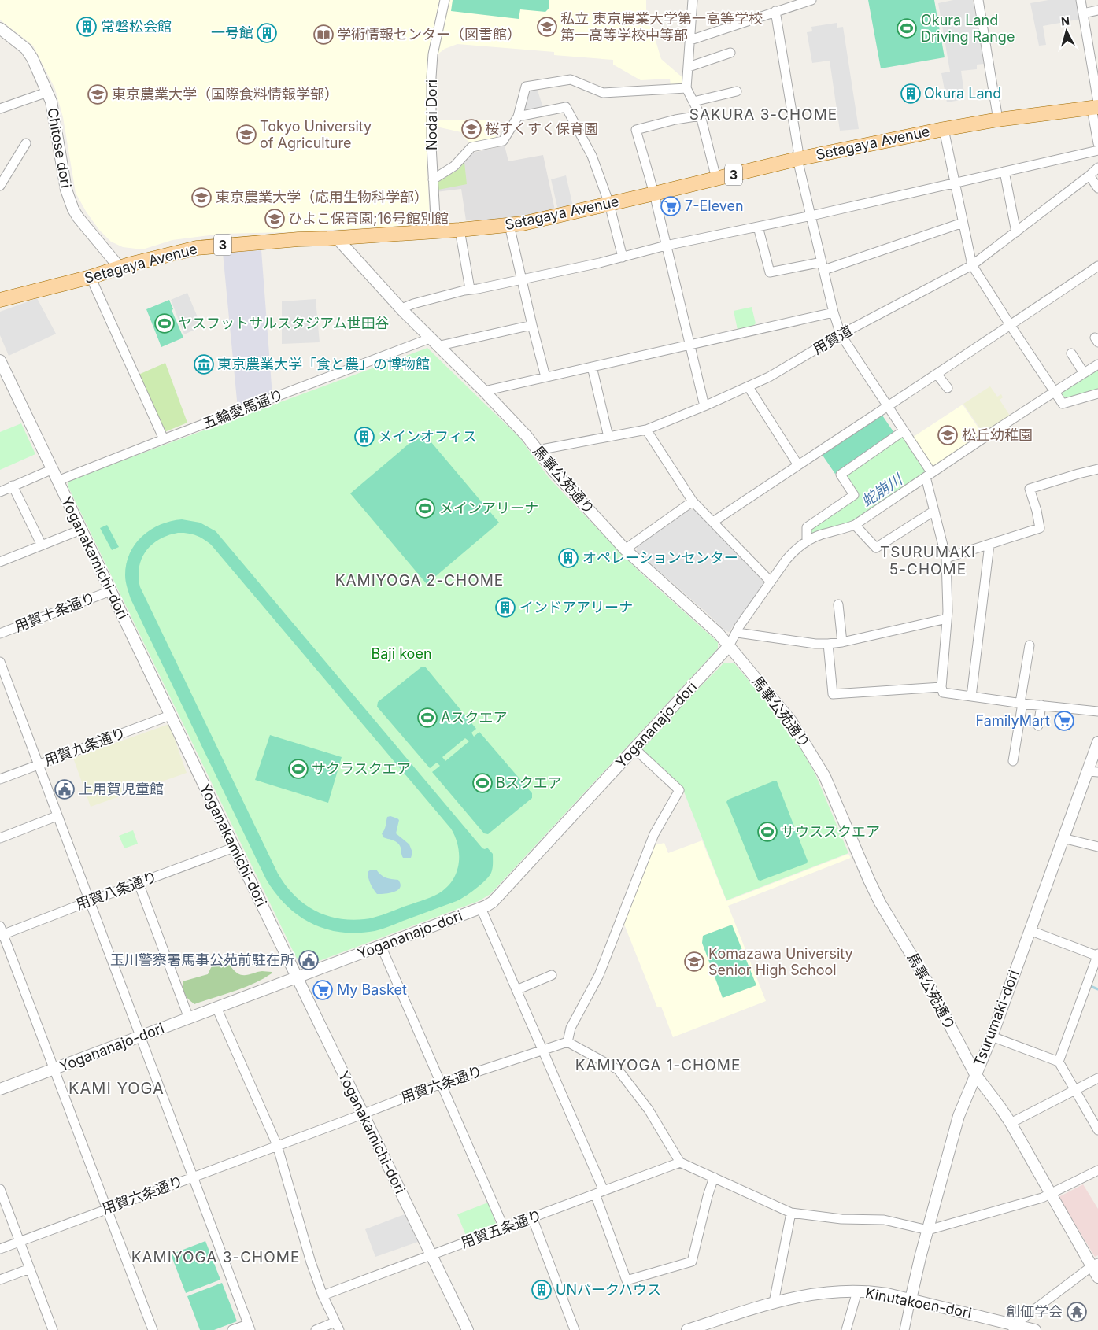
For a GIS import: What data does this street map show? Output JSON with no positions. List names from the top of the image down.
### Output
{
  "streets": {
    "main road": ["Setagaya Avenue", "3"],
    "street": [
      "Nodai Dori",
      "Chitose dori",
      "用賀道",
      "五輪愛馬通り",
      "馬事公苑通り",
      "Yoganakamichi-dori",
      "用賀十条通り",
      "Yogananajo-dori",
      "用賀九条通り",
      "用賀八条通り",
      "Tsurumaki-dori",
      "用賀六条通り",
      "用賀五条通り",
      "Kinutakoen-dori"
    ]
  },
  "crossings": [
    ["Nodai Dori", "Setagaya Avenue"],
    ["Setagaya Avenue", "Chitose dori"],
    ["Setagaya Avenue", "馬事公苑通り"],
    ["用賀道", "馬事公苑通り"],
    ["五輪愛馬通り", "馬事公苑通り"],
    ["五輪愛馬通り", "Yoganakamichi-dori"],
    ["馬事公苑通り", "Yogananajo-dori"],
    ["馬事公苑通り", "Tsurumaki-dori"],
    ["Yoganakamichi-dori", "用賀十条通り"],
    ["Yoganakamichi-dori", "Yogananajo-dori"],
    ["Yoganakamichi-dori", "用賀九条通り"],
    ["Yoganakamichi-dori", "用賀八条通り"],
    ["Yoganakamichi-dori", "用賀六条通り"],
    ["Yoganakamichi-dori", "用賀五条通り"],
    ["Tsurumaki-dori", "Kinutakoen-dori"]
  ],
  "districts": [
    "SAKURA 3-CHOME",
    "TSURUMAKI 5-CHOME",
    "KAMIYOGA 2-CHOME",
    "KAMIYOGA 1-CHOME",
    "KAMI YOGA",
    "KAMIYOGA 3-CHOME"
  ],
  "water": ["蛇崩川"],
  "parks": ["Baji koen"],
  "places": {
    "building": [
      "常磐松会館",
      "一号館",
      "Okura Land",
      "メインオフィス",
      "オペレーションセンター",
      "インドアアリーナ",
      "UNパークハウス"
    ],
    "school or university": [
      "私立 東京農業大学第一高等学校 第一高等学校中等部",
      "東京農業大学（国際食料情報学部）",
      "桜すくすく保育園",
      "Tokyo University of Agriculture",
      "東京農業大学（応用生物科学部）",
      "ひよこ保育園;16号館別館",
      "松丘幼稚園",
      "Komazawa University Senior High School"
    ],
    "sports": [
      "Okura Land Driving Range",
      "ヤスフットサルスタジアム世田谷",
      "メインアリーナ",
      "Aスクエア",
      "サクラスクエア",
      "Bスクエア",
      "サウススクエア"
    ],
    "library": ["学術情報センター（図書館）"],
    "supermarket": ["7-Eleven", "FamilyMart", "My Basket"],
    "museum": ["東京農業大学「食と農」の博物館"],
    "public building": ["上用賀児童館", "玉川警察署馬事公苑前駐在所"],
    "temple": ["創価学会"]
  },
  "north": "top"
}
